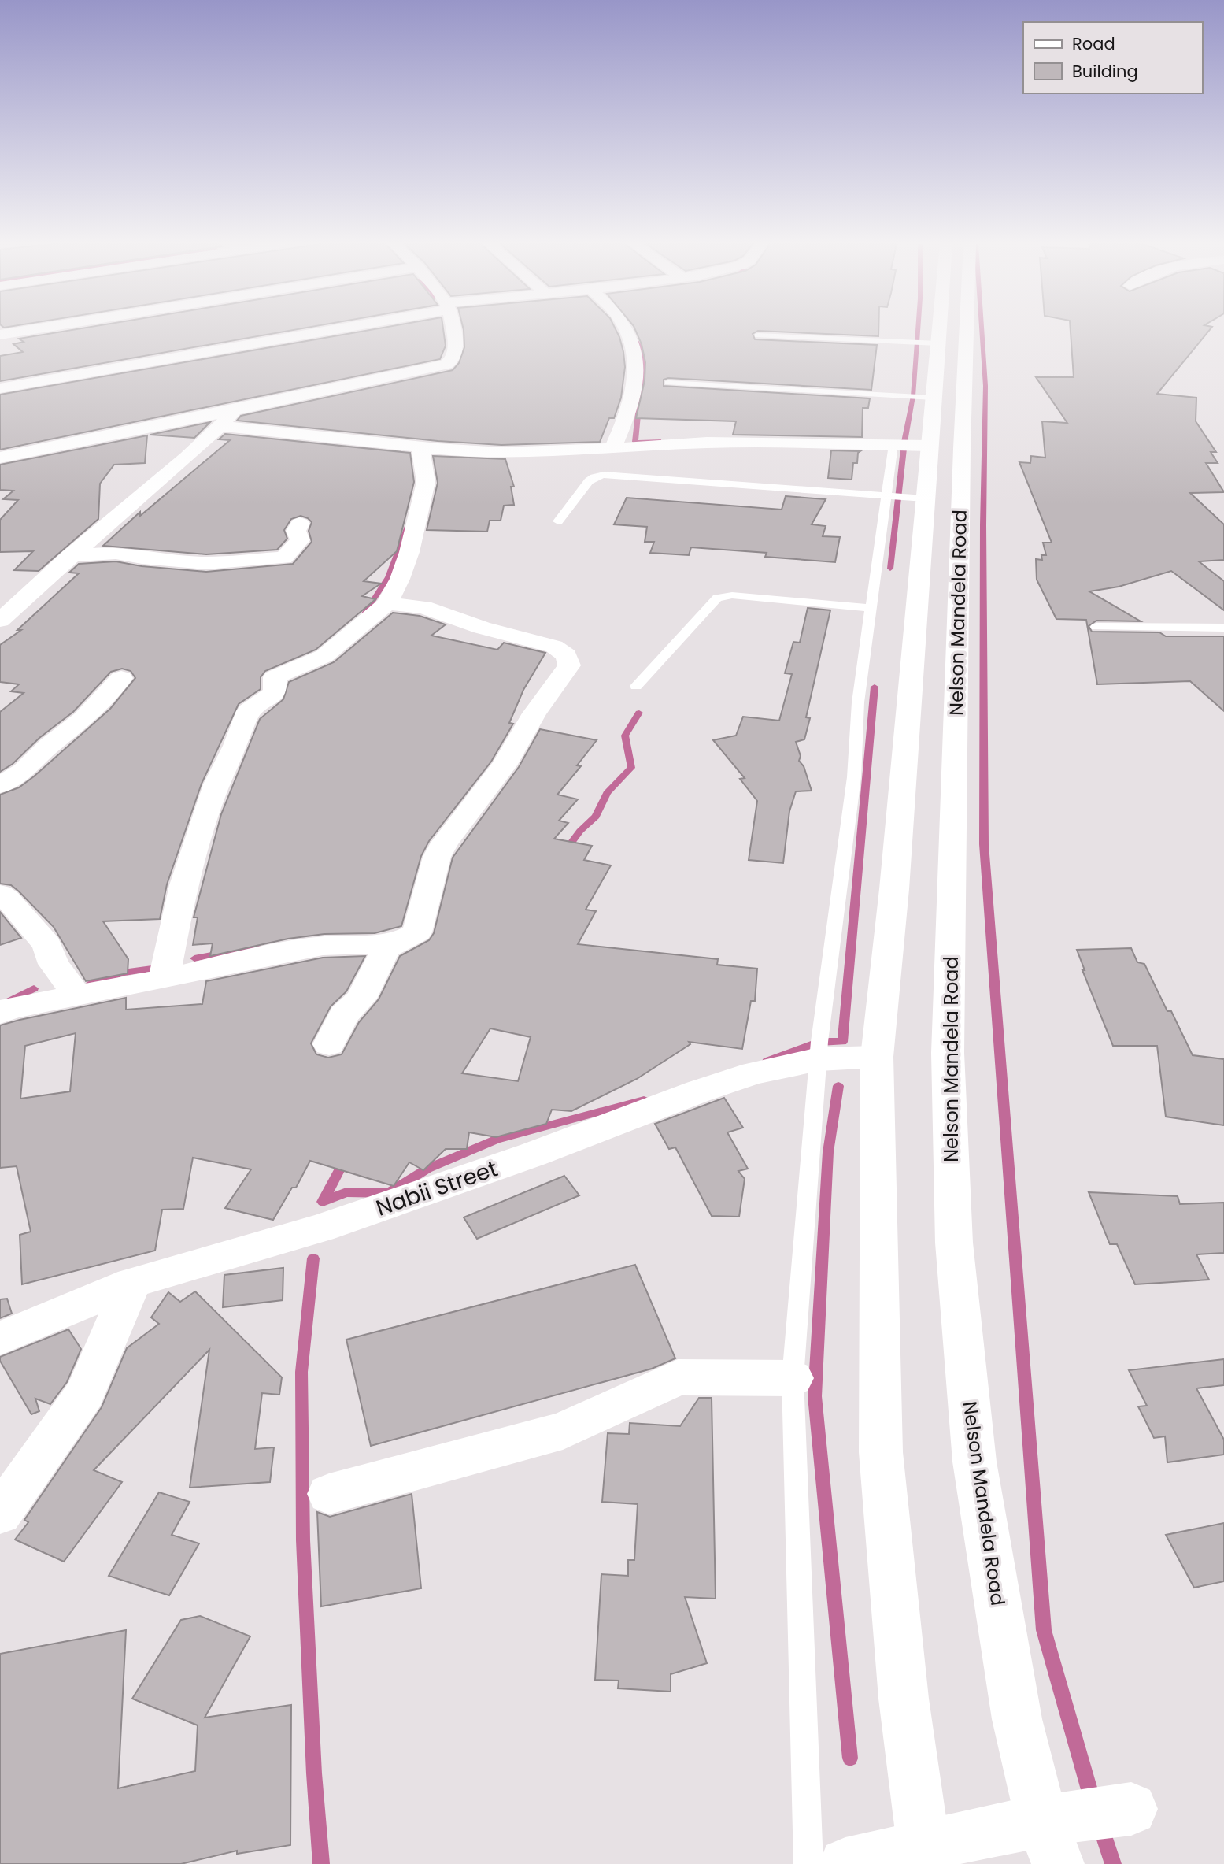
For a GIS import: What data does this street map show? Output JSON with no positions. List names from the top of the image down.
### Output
{
  "streets": {
    "street": ["Nelson Mandela Road", "Nabii Street"]
  },
  "crossings": [
    ["Nelson Mandela Road", "Nabii Street"]
  ],
  "legend": ["Road", "Building"]
}
